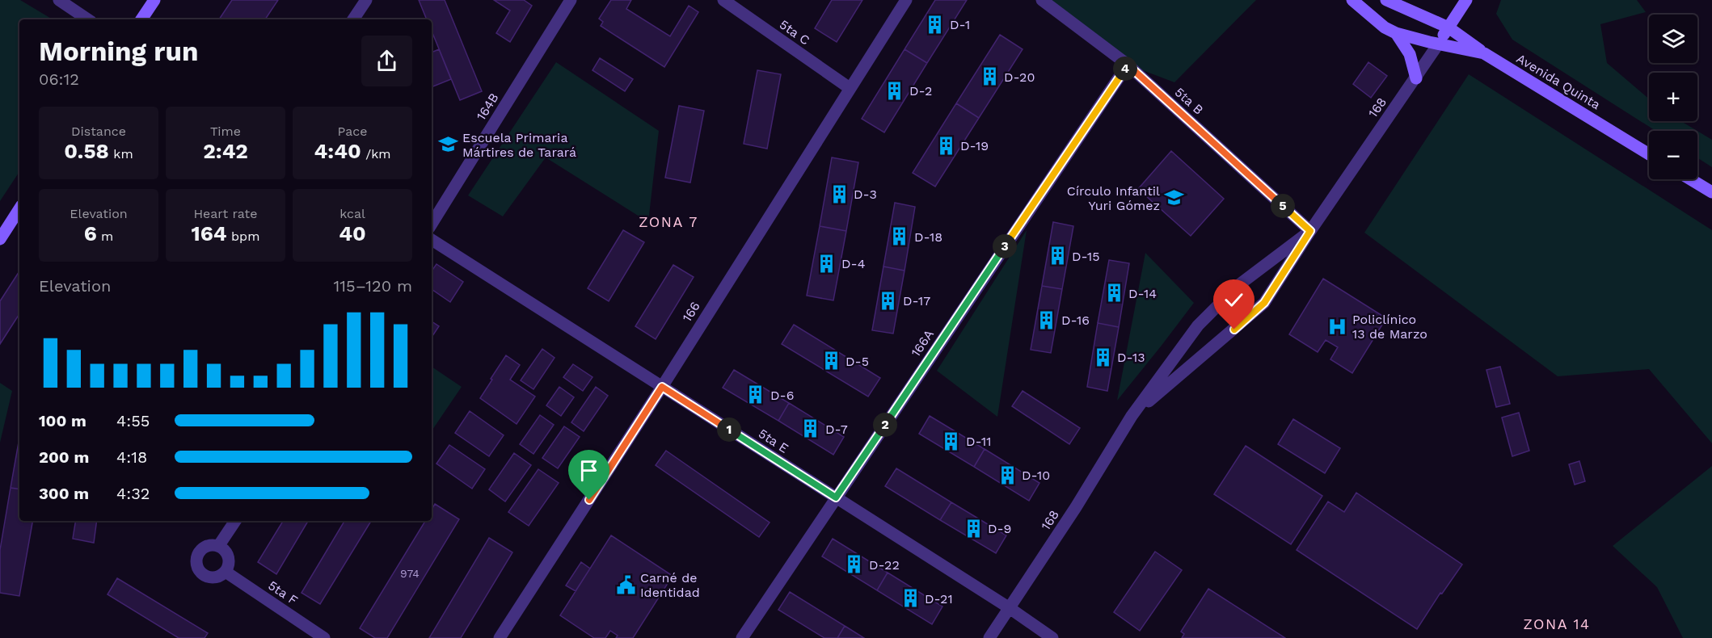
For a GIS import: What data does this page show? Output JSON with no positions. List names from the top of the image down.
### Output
{
  "streets": {
    "main road": ["Avenida Quinta", "168"],
    "street": [
      "5ta C",
      "5ta B",
      "164B",
      "166",
      "166A",
      "5ta E",
      "5ta F"
    ]
  },
  "crossings": [
    ["5ta C", "166"],
    ["Avenida Quinta", "168"],
    ["5ta B", "168"],
    ["5ta B", "166A"],
    ["168", "5ta E"],
    ["166", "5ta E"],
    ["166A", "5ta E"]
  ],
  "districts": ["ZONA 7", "ZONA 14"],
  "places": {
    "building": [
      "D-1",
      "D-20",
      "D-2",
      "D-19",
      "D-3",
      "D-18",
      "D-15",
      "D-4",
      "D-14",
      "D-17",
      "D-16",
      "D-13",
      "D-5",
      "D-6",
      "D-7",
      "D-11",
      "D-10",
      "D-9",
      "D-22",
      "D-21"
    ],
    "school or university": ["Escuela Primaria Mártires de Tarará", "Círculo Infantil Yuri Gómez"],
    "hospital": ["Policlínico 13 de Marzo"],
    "public building": ["Carné de Identidad"]
  },
  "house_numbers": ["974"],
  "page": {
    "map_buttons": ["+", "−"],
    "heading": ["Morning run", "06:12"],
    "pins": [
      "4",
      "5",
      "3",
      "2",
      "1"
    ],
    "stats": [
      ["Distance", "0.58 km"],
      ["Time", "2:42"],
      ["Pace", "4:40 /km"],
      ["Elevation", "6 m"],
      ["Heart rate", "164 bpm"],
      ["kcal", "40"]
    ],
    "chart": ["Elevation", "115–120 m"],
    "list": [
      {
        "name": "100 m",
        "note": "4:55"
      },
      {
        "name": "200 m",
        "note": "4:18"
      },
      {
        "name": "300 m",
        "note": "4:32"
      }
    ]
  }
}
